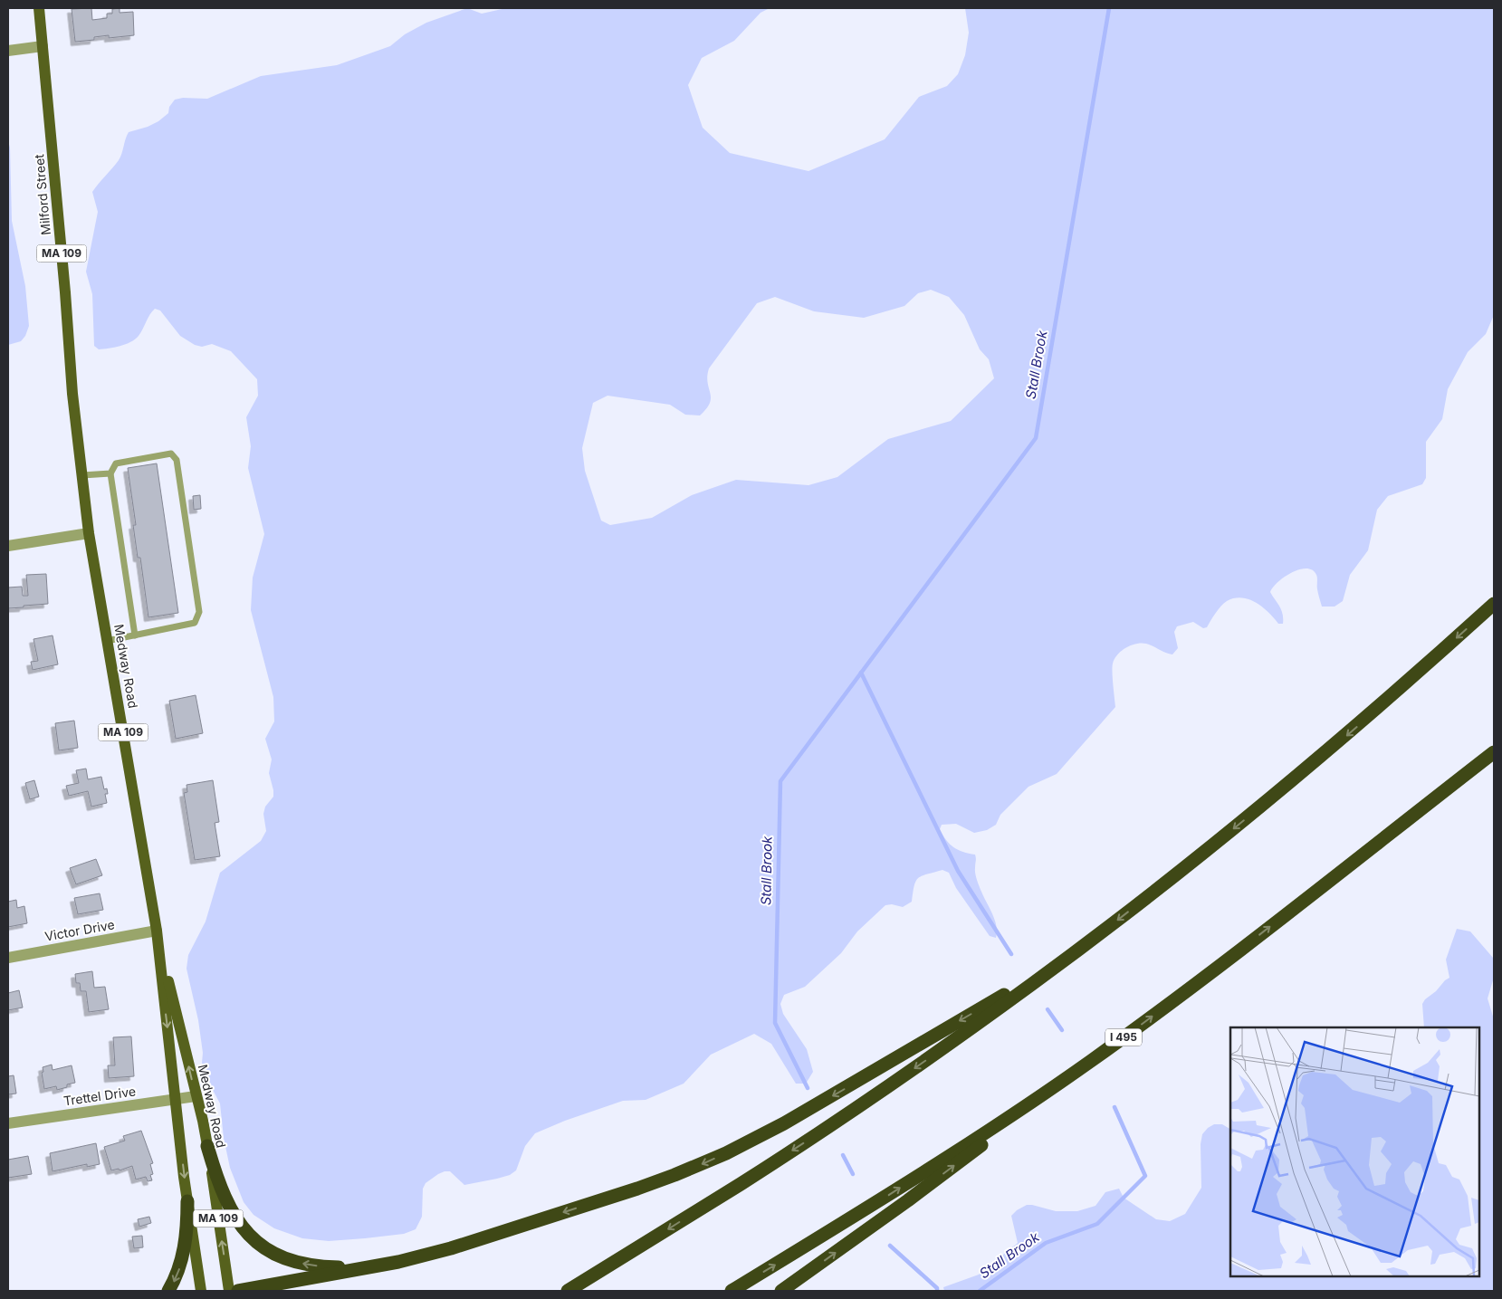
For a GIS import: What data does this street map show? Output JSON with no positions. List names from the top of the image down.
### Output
{
  "streets": {
    "highway": ["I 495"],
    "main road": ["Milford Street", "MA 109", "Medway Road"],
    "street": ["Victor Drive", "Trettel Drive"]
  },
  "crossings": [
    ["Milford Street", "Medway Road"],
    ["Medway Road", "Victor Drive"],
    ["Medway Road", "Trettel Drive"]
  ],
  "water": ["Stall Brook"]
}
